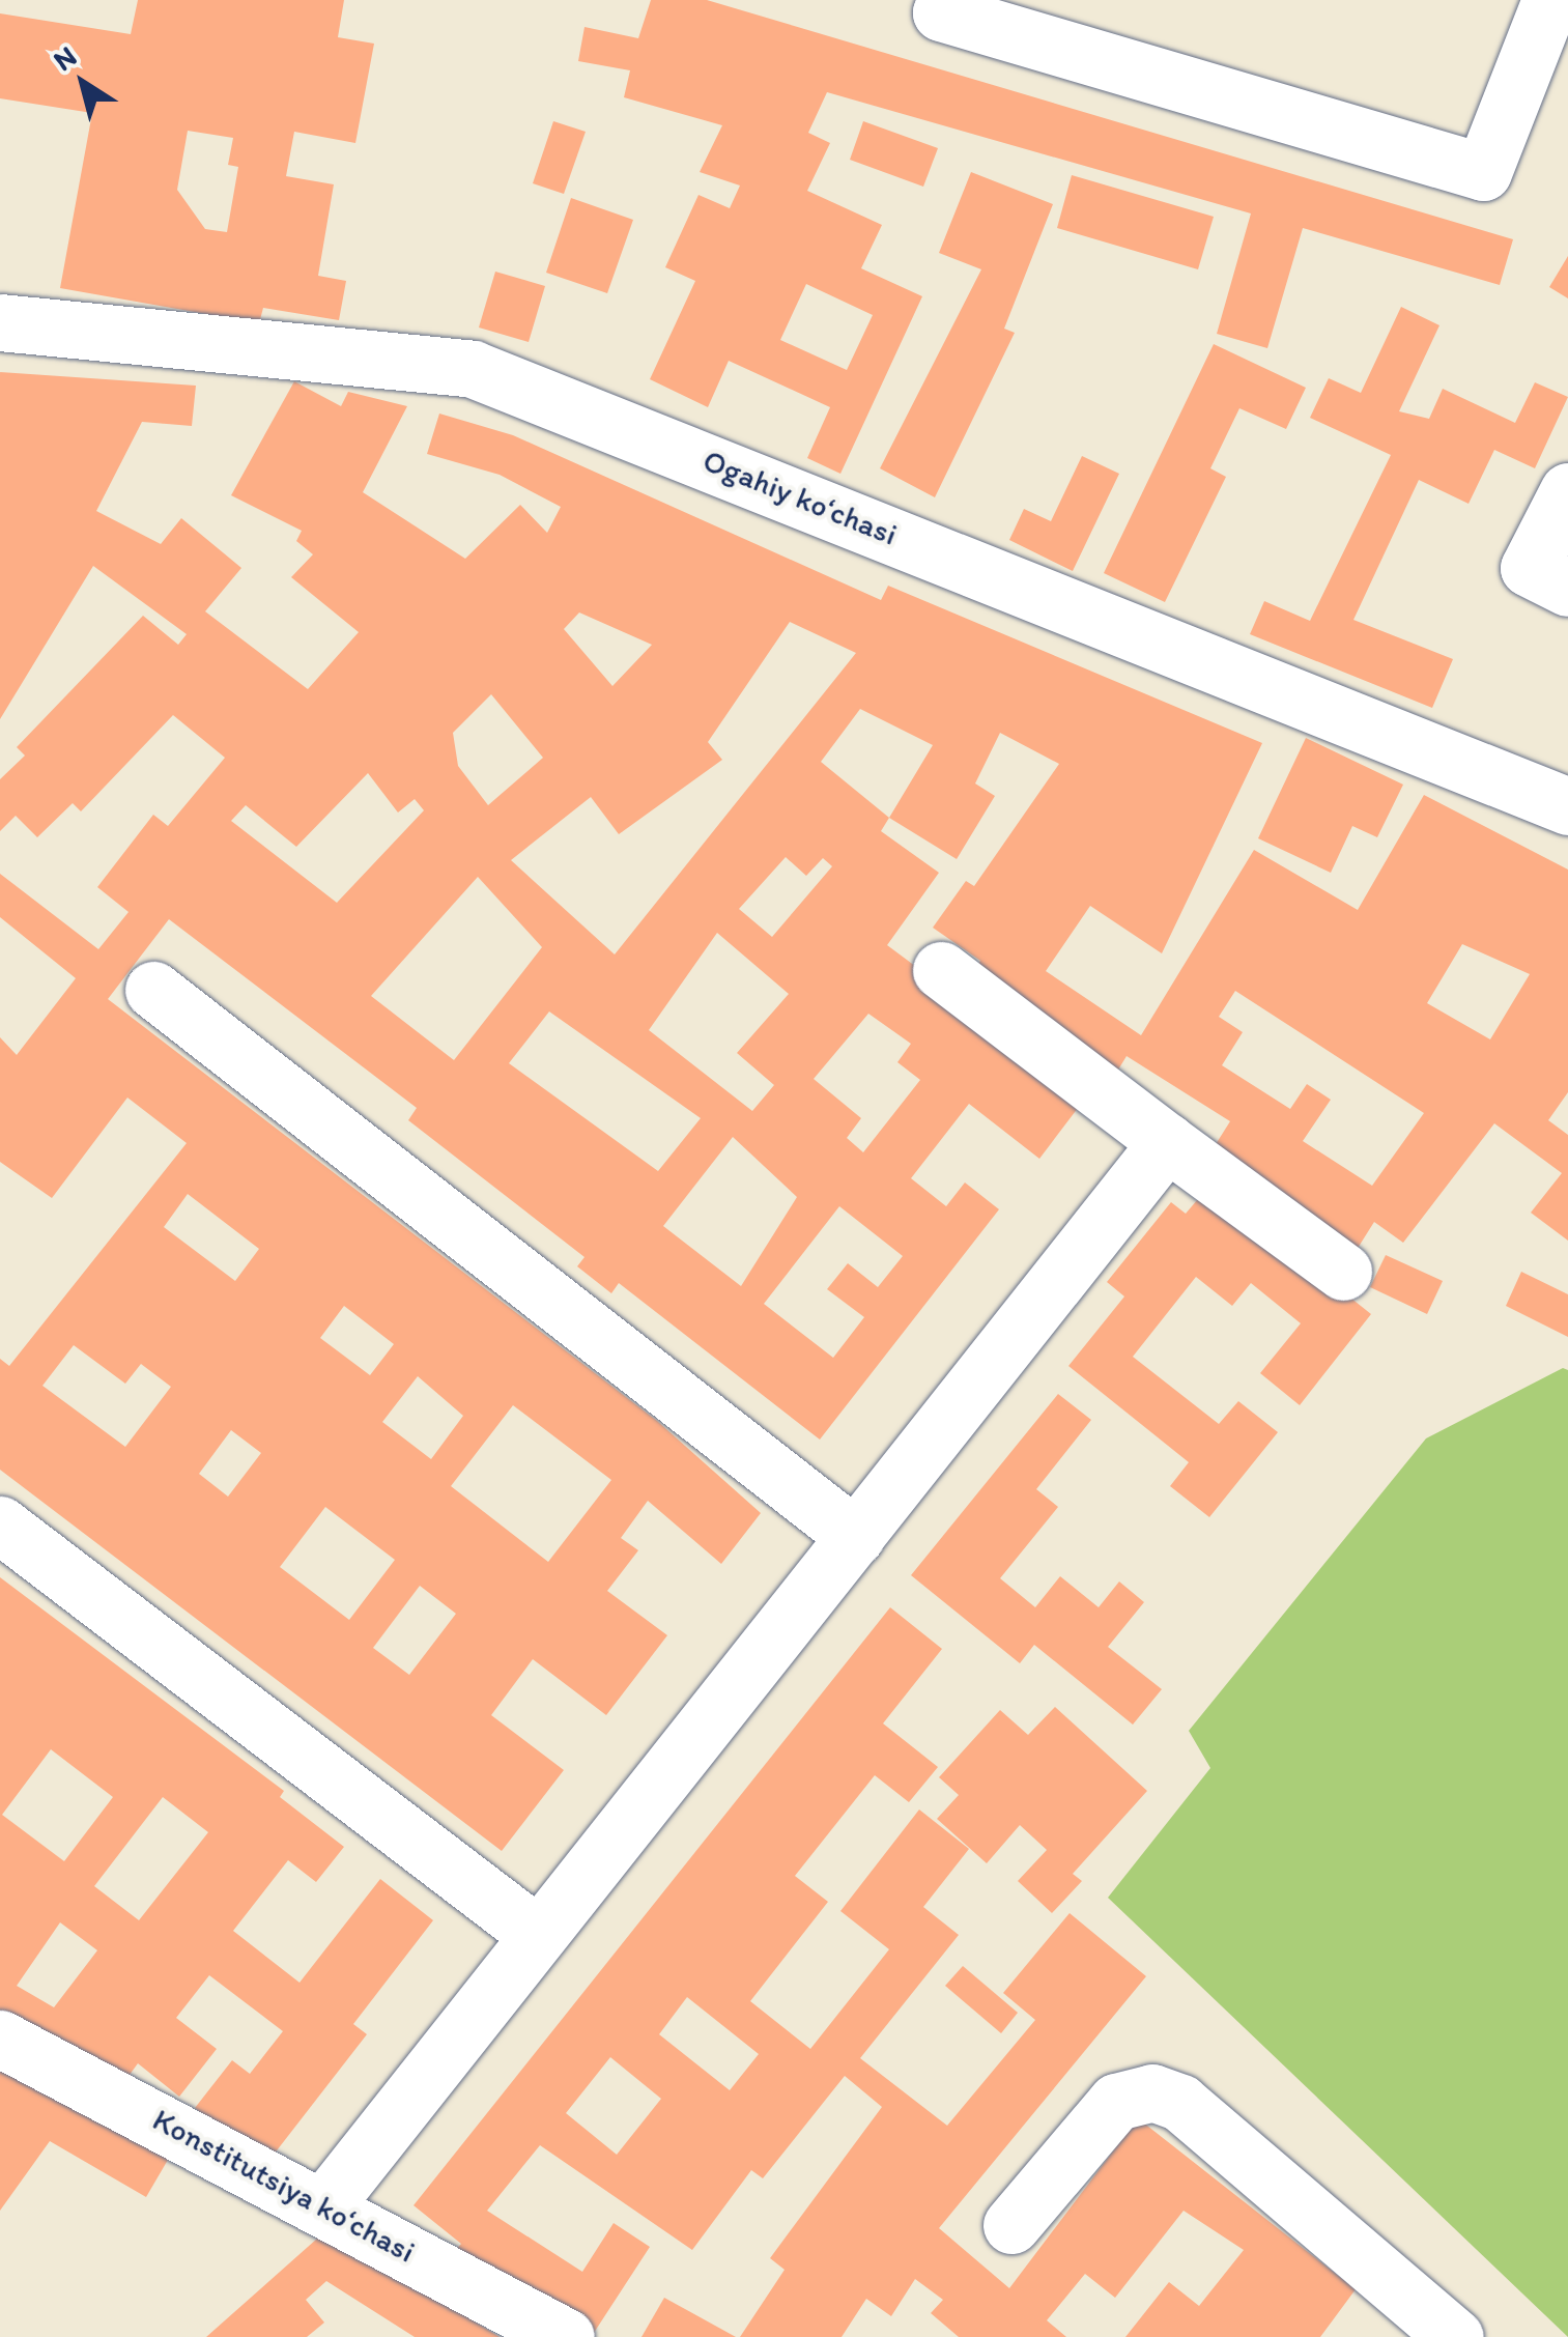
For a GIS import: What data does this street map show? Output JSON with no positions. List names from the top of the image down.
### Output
{
  "streets": {
    "street": ["Ogahiy koʻchasi", "Konstitutsiya koʻchasi"]
  },
  "north": "top left"
}
